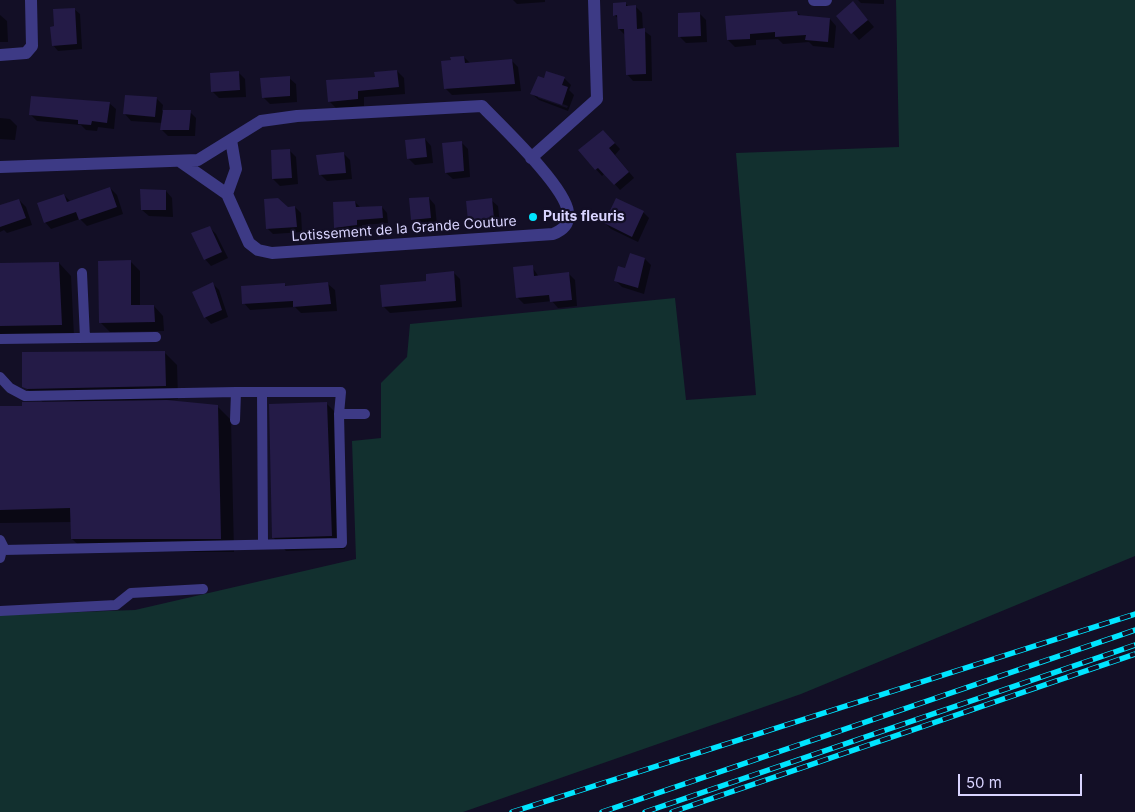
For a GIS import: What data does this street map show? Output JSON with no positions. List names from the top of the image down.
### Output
{
  "streets": {
    "street": ["Lotissement de la Grande Couture"]
  },
  "places": ["Puits fleuris"],
  "scale_bar": "50 m"
}
